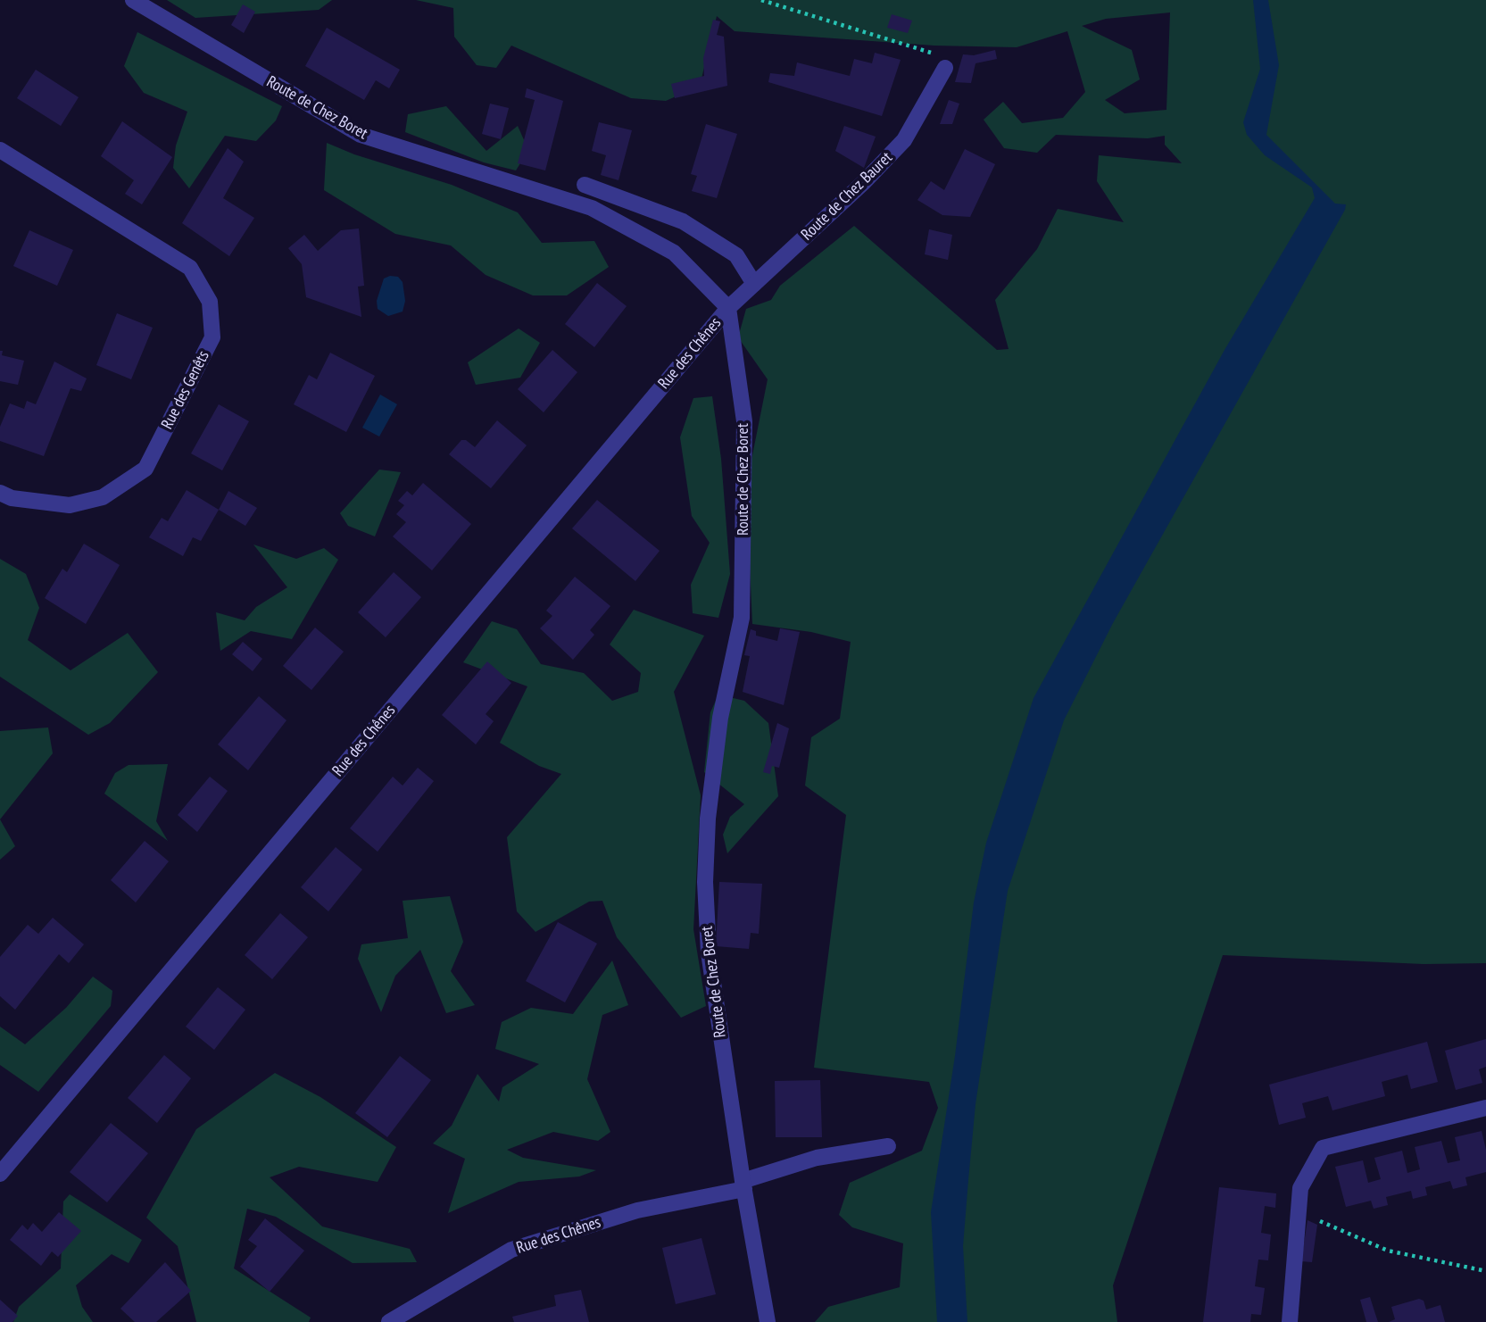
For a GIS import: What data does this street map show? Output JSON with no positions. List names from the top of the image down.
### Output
{
  "streets": {
    "street": [
      "Route de Chez Boret",
      "Route de Chez Bauret",
      "Rue des Chênes",
      "Rue des Genêts"
    ]
  },
  "crossings": [
    ["Route de Chez Boret", "Route de Chez Bauret"],
    ["Route de Chez Boret", "Rue des Chênes"],
    ["Route de Chez Bauret", "Rue des Chênes"]
  ]
}
